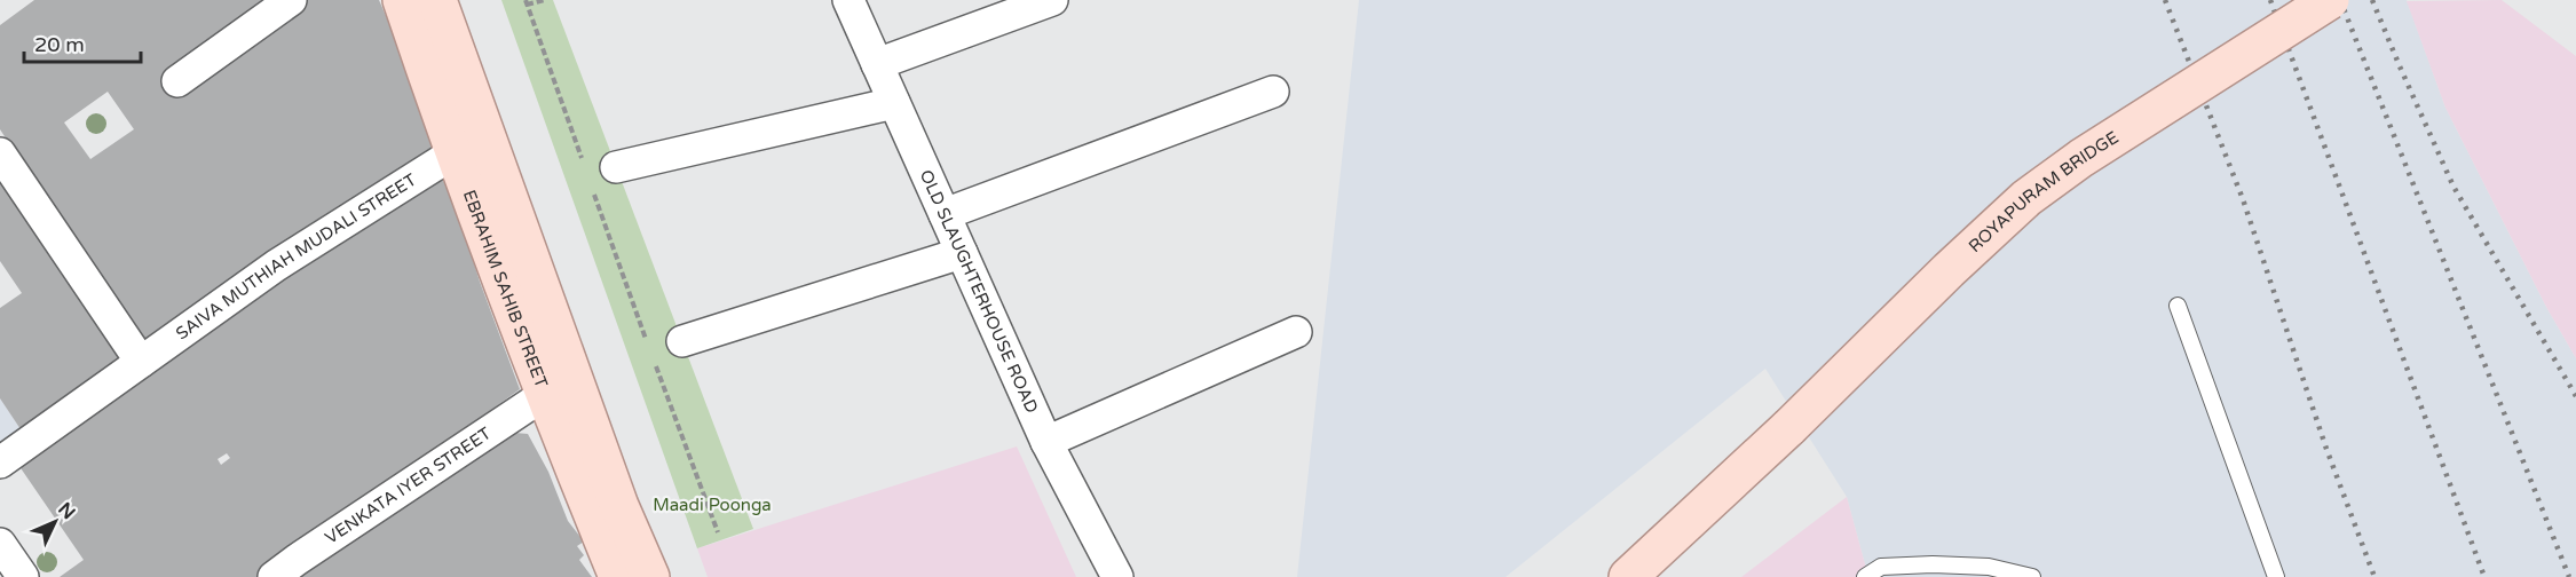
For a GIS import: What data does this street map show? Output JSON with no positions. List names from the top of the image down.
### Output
{
  "streets": {
    "main road": ["ROYAPURAM BRIDGE", "EBRAHIM SAHIB STREET"],
    "street": ["SAIVA MUTHIAH MUDALI STREET", "OLD SLAUGHTERHOUSE ROAD", "VENKATA IYER STREET"]
  },
  "crossings": [
    ["SAIVA MUTHIAH MUDALI STREET", "EBRAHIM SAHIB STREET"],
    ["EBRAHIM SAHIB STREET", "VENKATA IYER STREET"]
  ],
  "parks": ["Maadi Poonga"],
  "scale_bar": "20 m",
  "north": "top right"
}
